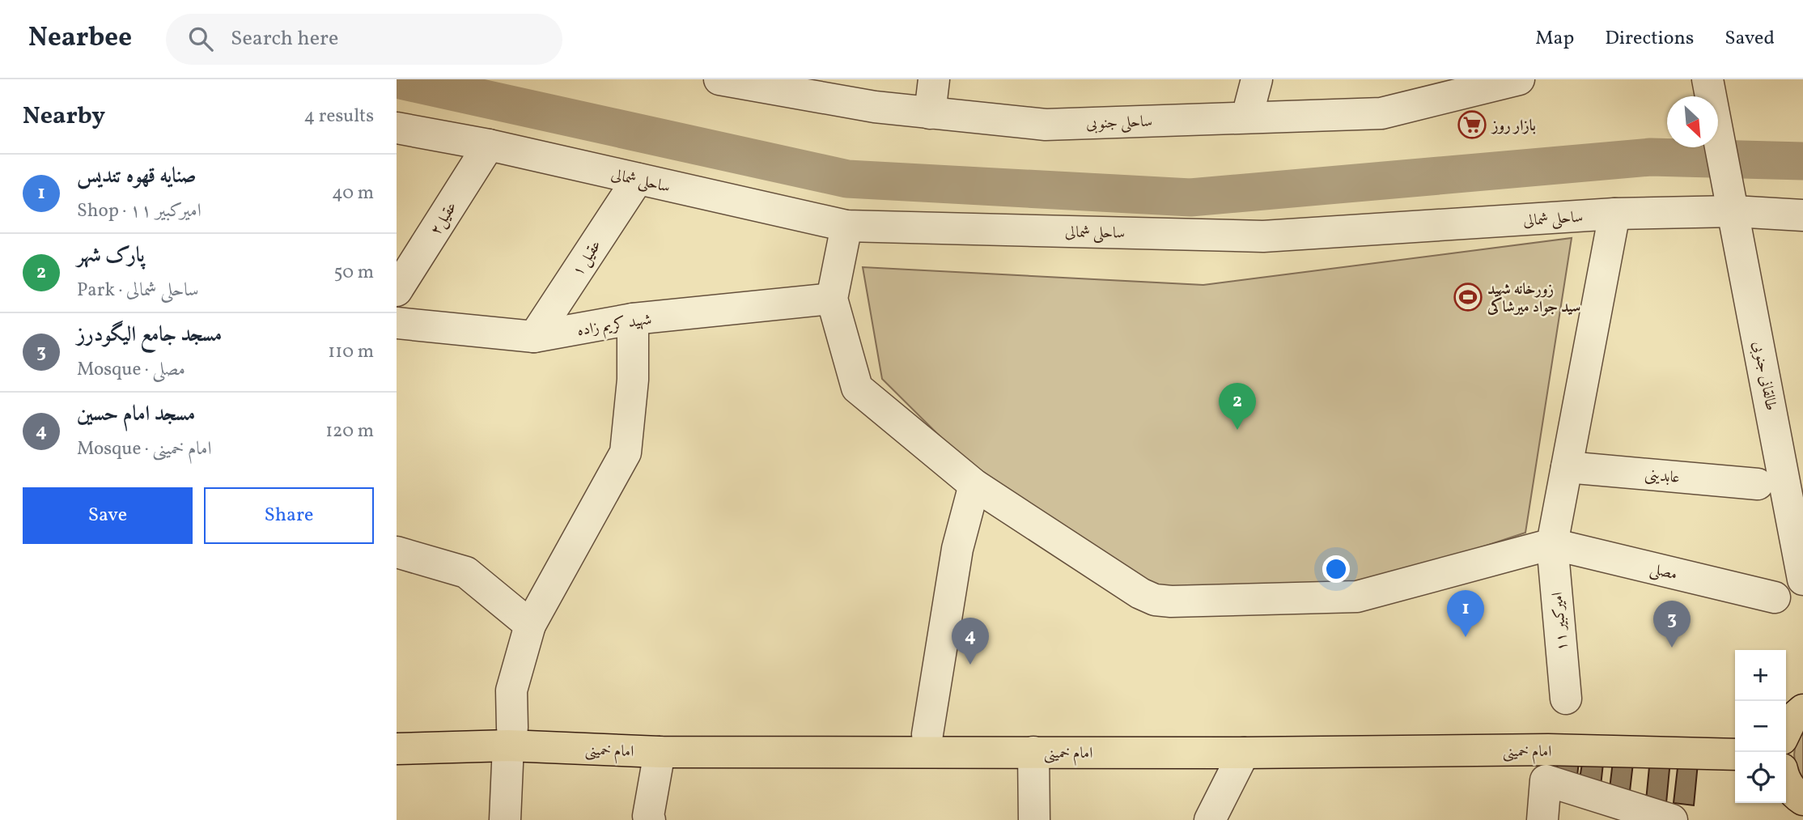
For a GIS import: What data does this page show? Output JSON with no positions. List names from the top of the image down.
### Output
{
  "streets": {
    "main road": ["امام خمینی"],
    "street": [
      "ساحلی جنوبی",
      "ساحلی شمالی",
      "عقیل۲",
      "عقیل ۱",
      "شهید کریم زاده",
      "طالقانی جنوبی",
      "عابدینی",
      "مصلی",
      "امیرکبیر ۱۱"
    ]
  },
  "crossings": [
    ["ساحلی شمالی", "عقیل۲"],
    ["ساحلی شمالی", "عقیل ۱"],
    ["ساحلی شمالی", "طالقانی جنوبی"],
    ["ساحلی شمالی", "امیرکبیر ۱۱"],
    ["عقیل ۱", "شهید کریم زاده"],
    ["عابدینی", "امیرکبیر ۱۱"],
    ["مصلی", "امیرکبیر ۱۱"]
  ],
  "places": {
    "supermarket": ["بازار روز"],
    "sports": ["زورخانه شهید سید جواد میرشاکی"]
  },
  "north": "bottom right",
  "page": {
    "header": "Nearbee",
    "search": "Search here",
    "nav": ["Map", "Directions", "Saved"],
    "heading": ["Nearby", "4 results"],
    "list": [
      {
        "mark": "1",
        "name": "صنایه قهوه تندیس",
        "note": "Shop · امیرکبیر ۱۱",
        "value": "40 m"
      },
      {
        "mark": "2",
        "name": "پارک شهر",
        "note": "Park · ساحلی شمالی",
        "value": "50 m"
      },
      {
        "mark": "3",
        "name": "مسجد جامع الیگودرز",
        "note": "Mosque · مصلی",
        "value": "110 m"
      },
      {
        "mark": "4",
        "name": "مسجد امام حسین",
        "note": "Mosque · امام خمینی",
        "value": "120 m"
      }
    ],
    "pins": [
      "2",
      "1",
      "3",
      "4"
    ],
    "buttons": ["Save", "Share"],
    "map_buttons": ["+", "−"]
  }
}
